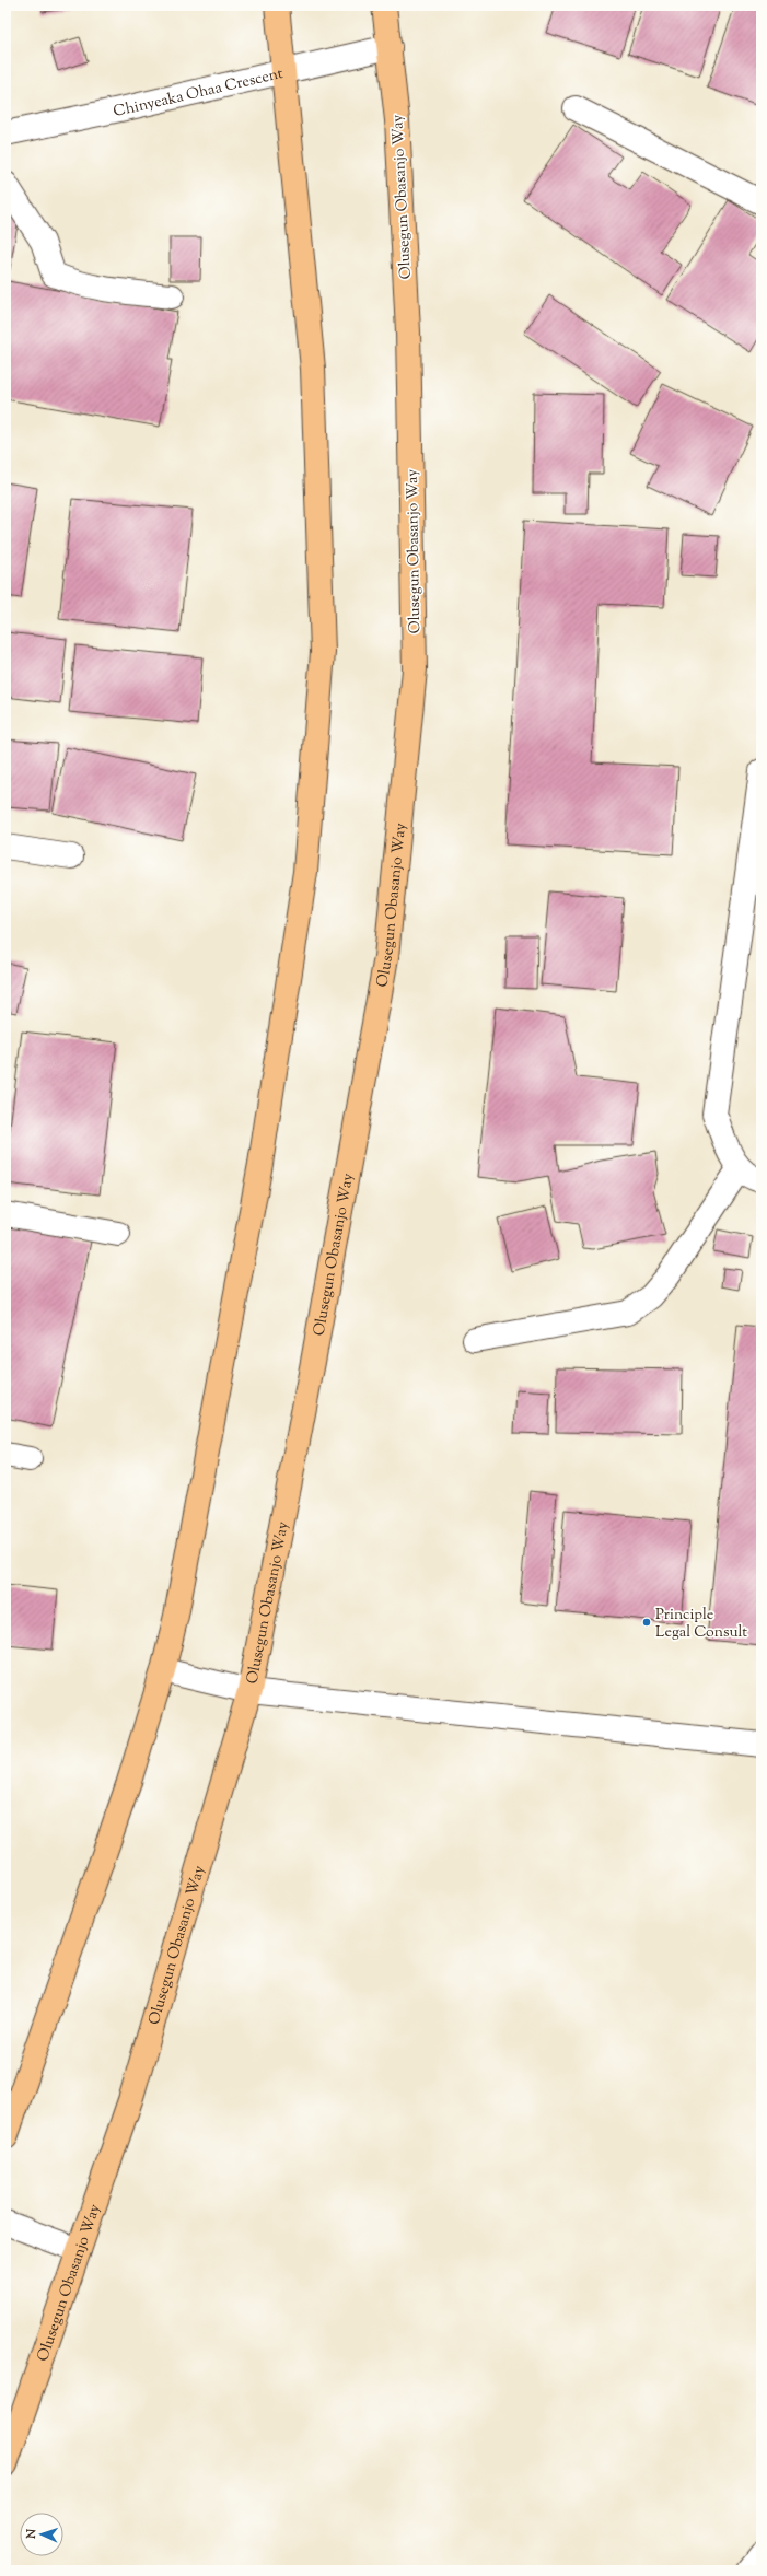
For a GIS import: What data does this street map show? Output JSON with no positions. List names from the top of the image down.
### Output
{
  "streets": {
    "main road": ["Olusegun Obasanjo Way"],
    "street": ["Chinyeaka Ohaa Crescent"]
  },
  "crossings": [
    ["Chinyeaka Ohaa Crescent", "Olusegun Obasanjo Way"]
  ],
  "places": ["Principle Legal Consult"],
  "north": "left"
}
